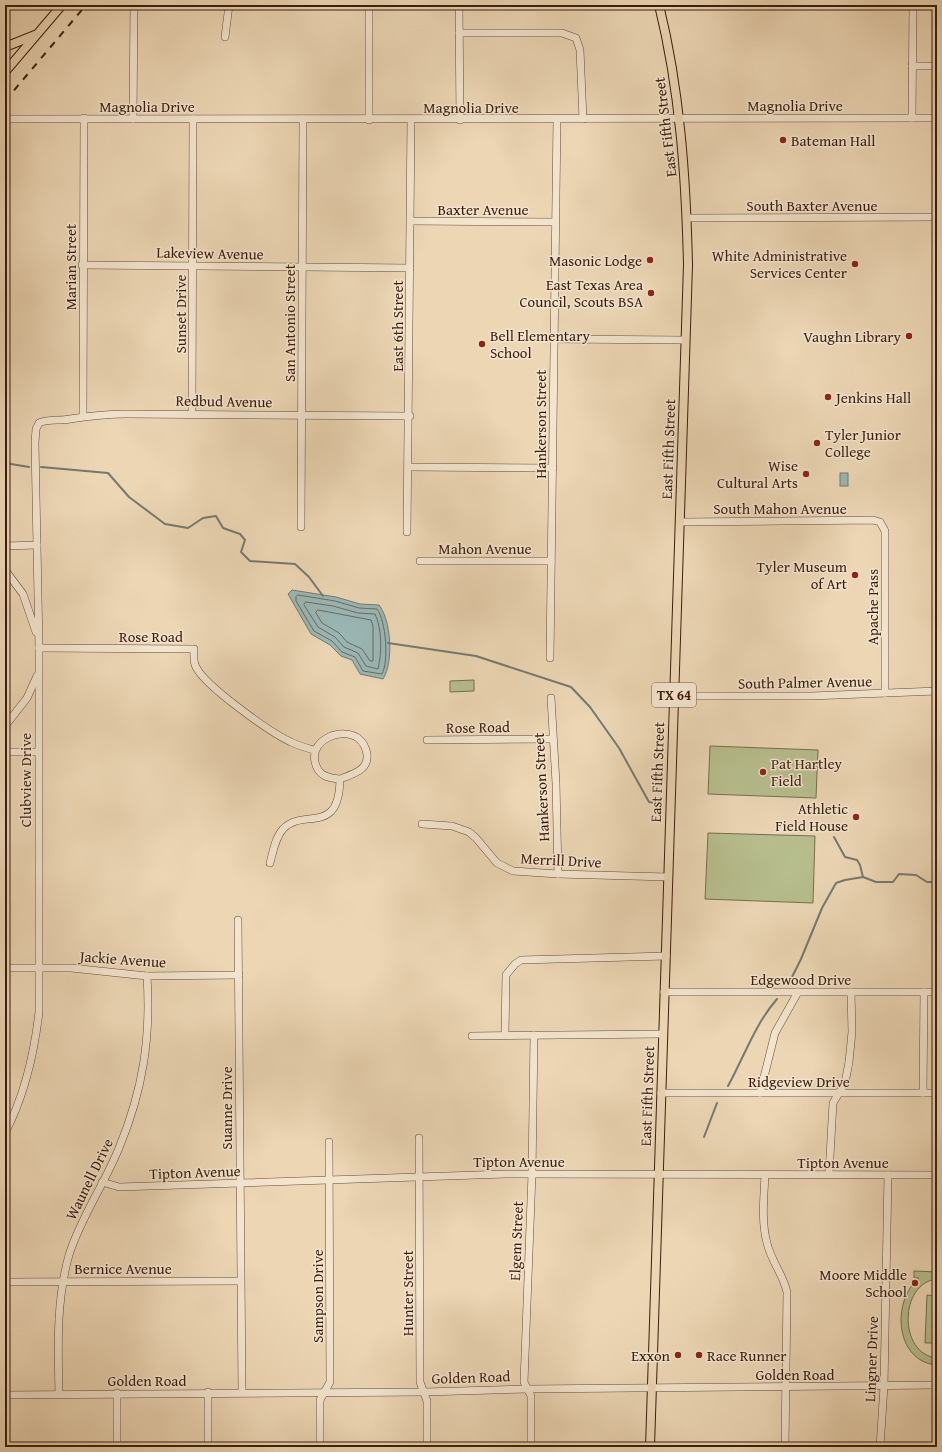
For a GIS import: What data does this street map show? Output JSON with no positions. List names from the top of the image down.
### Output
{
  "streets": {
    "main road": ["East Fifth Street", "TX 64"],
    "street": [
      "Magnolia Drive",
      "South Baxter Avenue",
      "Baxter Avenue",
      "Lakeview Avenue",
      "Marian Street",
      "Sunset Drive",
      "San Antonio Street",
      "East 6th Street",
      "Redbud Avenue",
      "Hankerson Street",
      "South Mahon Avenue",
      "Mahon Avenue",
      "Apache Pass",
      "Rose Road",
      "South Palmer Avenue",
      "Clubview Drive",
      "Merrill Drive",
      "Jackie Avenue",
      "Edgewood Drive",
      "Ridgeview Drive",
      "Suanne Drive",
      "Tipton Avenue",
      "Waunell Drive",
      "Elgem Street",
      "Bernice Avenue",
      "Hunter Street",
      "Sampson Drive",
      "Lingner Drive",
      "Golden Road"
    ]
  },
  "crossings": [
    ["Magnolia Drive", "East Fifth Street"],
    ["Magnolia Drive", "Marian Street"],
    ["Magnolia Drive", "Sunset Drive"],
    ["Magnolia Drive", "San Antonio Street"],
    ["Magnolia Drive", "East 6th Street"],
    ["Magnolia Drive", "Hankerson Street"],
    ["East Fifth Street", "South Baxter Avenue"],
    ["East Fifth Street", "South Mahon Avenue"],
    ["East Fifth Street", "South Palmer Avenue"],
    ["East Fifth Street", "Merrill Drive"],
    ["East Fifth Street", "Edgewood Drive"],
    ["East Fifth Street", "Ridgeview Drive"],
    ["East Fifth Street", "Tipton Avenue"],
    ["East Fifth Street", "Golden Road"],
    ["Baxter Avenue", "East 6th Street"],
    ["Baxter Avenue", "Hankerson Street"],
    ["Lakeview Avenue", "Marian Street"],
    ["Lakeview Avenue", "Sunset Drive"],
    ["Lakeview Avenue", "San Antonio Street"],
    ["Lakeview Avenue", "East 6th Street"],
    ["Marian Street", "Redbud Avenue"],
    ["Sunset Drive", "Redbud Avenue"],
    ["San Antonio Street", "Redbud Avenue"],
    ["East 6th Street", "Redbud Avenue"],
    ["Redbud Avenue", "Clubview Drive"],
    ["Hankerson Street", "Mahon Avenue"],
    ["Hankerson Street", "Rose Road"],
    ["Hankerson Street", "Merrill Drive"],
    ["South Mahon Avenue", "Apache Pass"],
    ["Apache Pass", "South Palmer Avenue"],
    ["Rose Road", "Clubview Drive"],
    ["Clubview Drive", "Jackie Avenue"],
    ["Jackie Avenue", "Suanne Drive"],
    ["Jackie Avenue", "Waunell Drive"],
    ["Suanne Drive", "Tipton Avenue"],
    ["Suanne Drive", "Bernice Avenue"],
    ["Suanne Drive", "Golden Road"],
    ["Tipton Avenue", "Waunell Drive"],
    ["Tipton Avenue", "Elgem Street"],
    ["Tipton Avenue", "Hunter Street"],
    ["Tipton Avenue", "Sampson Drive"],
    ["Tipton Avenue", "Lingner Drive"],
    ["Waunell Drive", "Bernice Avenue"],
    ["Waunell Drive", "Golden Road"],
    ["Elgem Street", "Golden Road"],
    ["Hunter Street", "Golden Road"],
    ["Sampson Drive", "Golden Road"],
    ["Lingner Drive", "Golden Road"]
  ],
  "places": [
    "Bateman Hall",
    "Masonic Lodge",
    "White Administrative Services Center",
    "East Texas Area Council, Scouts BSA",
    "Vaughn Library",
    "Bell Elementary School",
    "Jenkins Hall",
    "Tyler Junior College",
    "Wise Cultural Arts",
    "Tyler Museum of Art",
    "Pat Hartley Field",
    "Athletic Field House",
    "Moore Middle School",
    "Exxon",
    "Race Runner"
  ]
}
